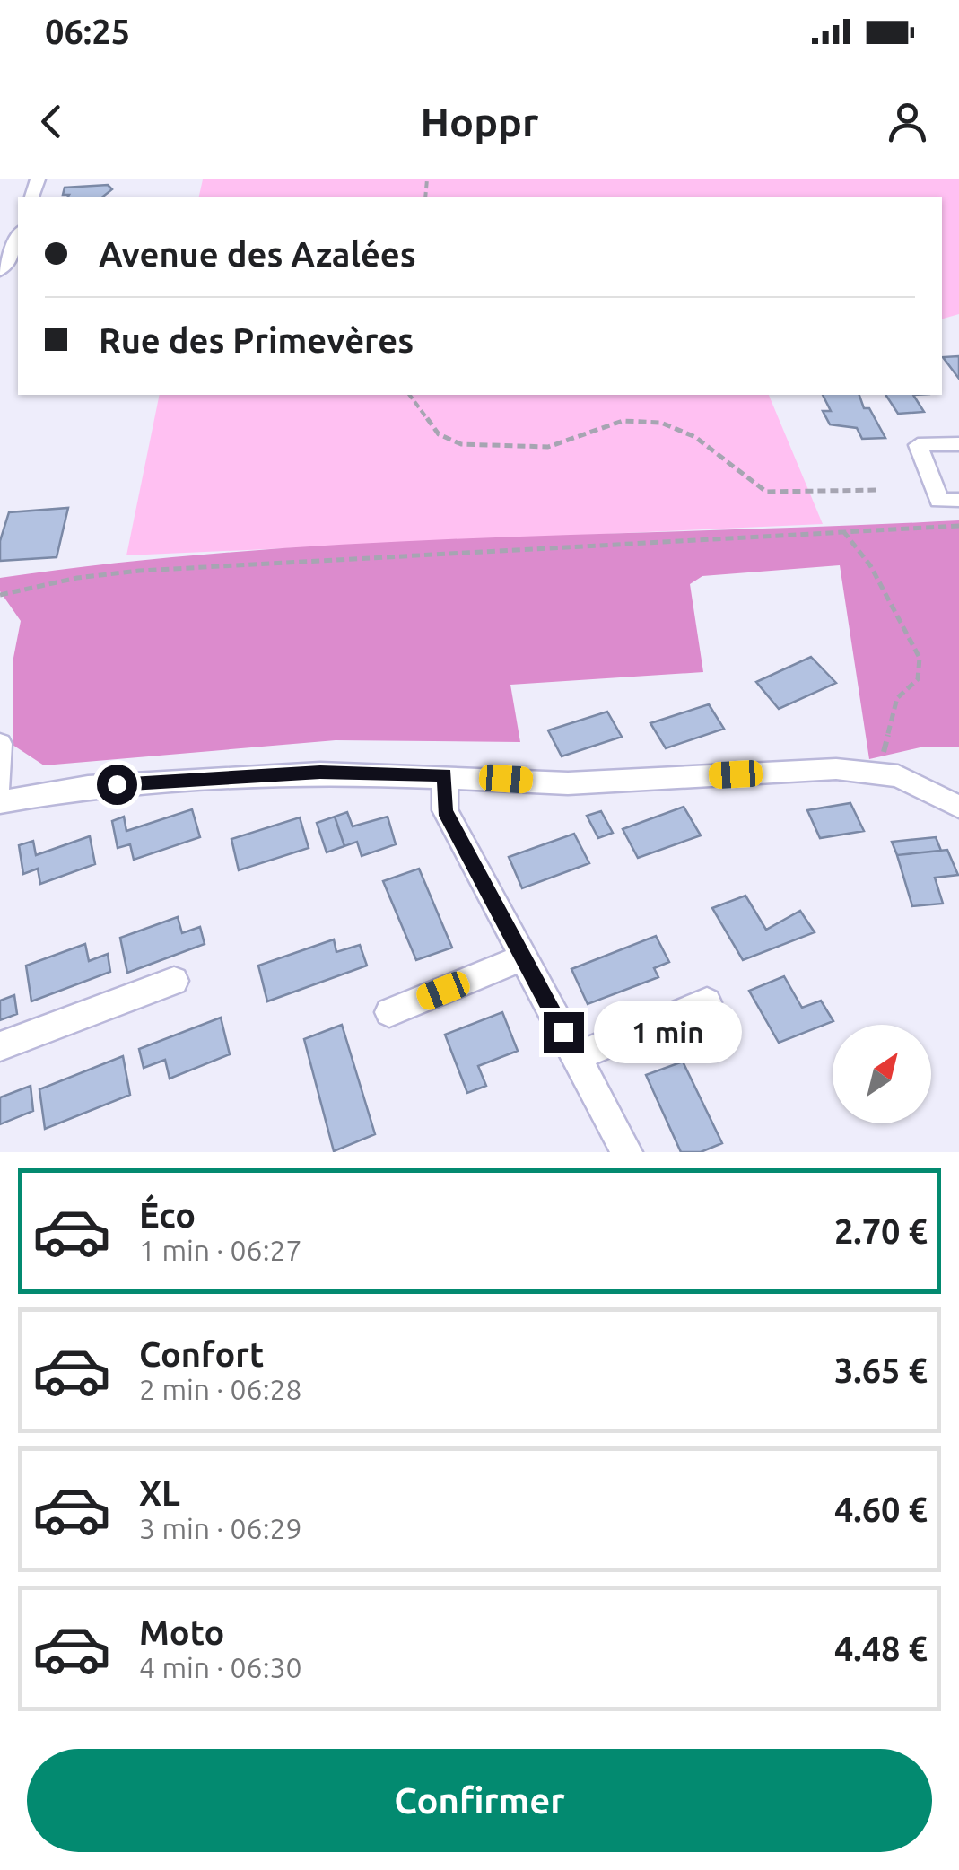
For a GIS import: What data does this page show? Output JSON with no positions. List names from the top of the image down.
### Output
{
  "north": "top right",
  "page": {
    "status": "06:25",
    "header": "Hoppr",
    "banner": ["Avenue des Azalées", "Rue des Primevères"],
    "bubble": "1 min",
    "list": [
      {
        "name": "Éco",
        "note": "1 min · 06:27",
        "value": "2.70 €"
      },
      {
        "name": "Confort",
        "note": "2 min · 06:28",
        "value": "3.65 €"
      },
      {
        "name": "XL",
        "note": "3 min · 06:29",
        "value": "4.60 €"
      },
      {
        "name": "Moto",
        "note": "4 min · 06:30",
        "value": "4.48 €"
      }
    ],
    "buttons": "Confirmer"
  }
}
